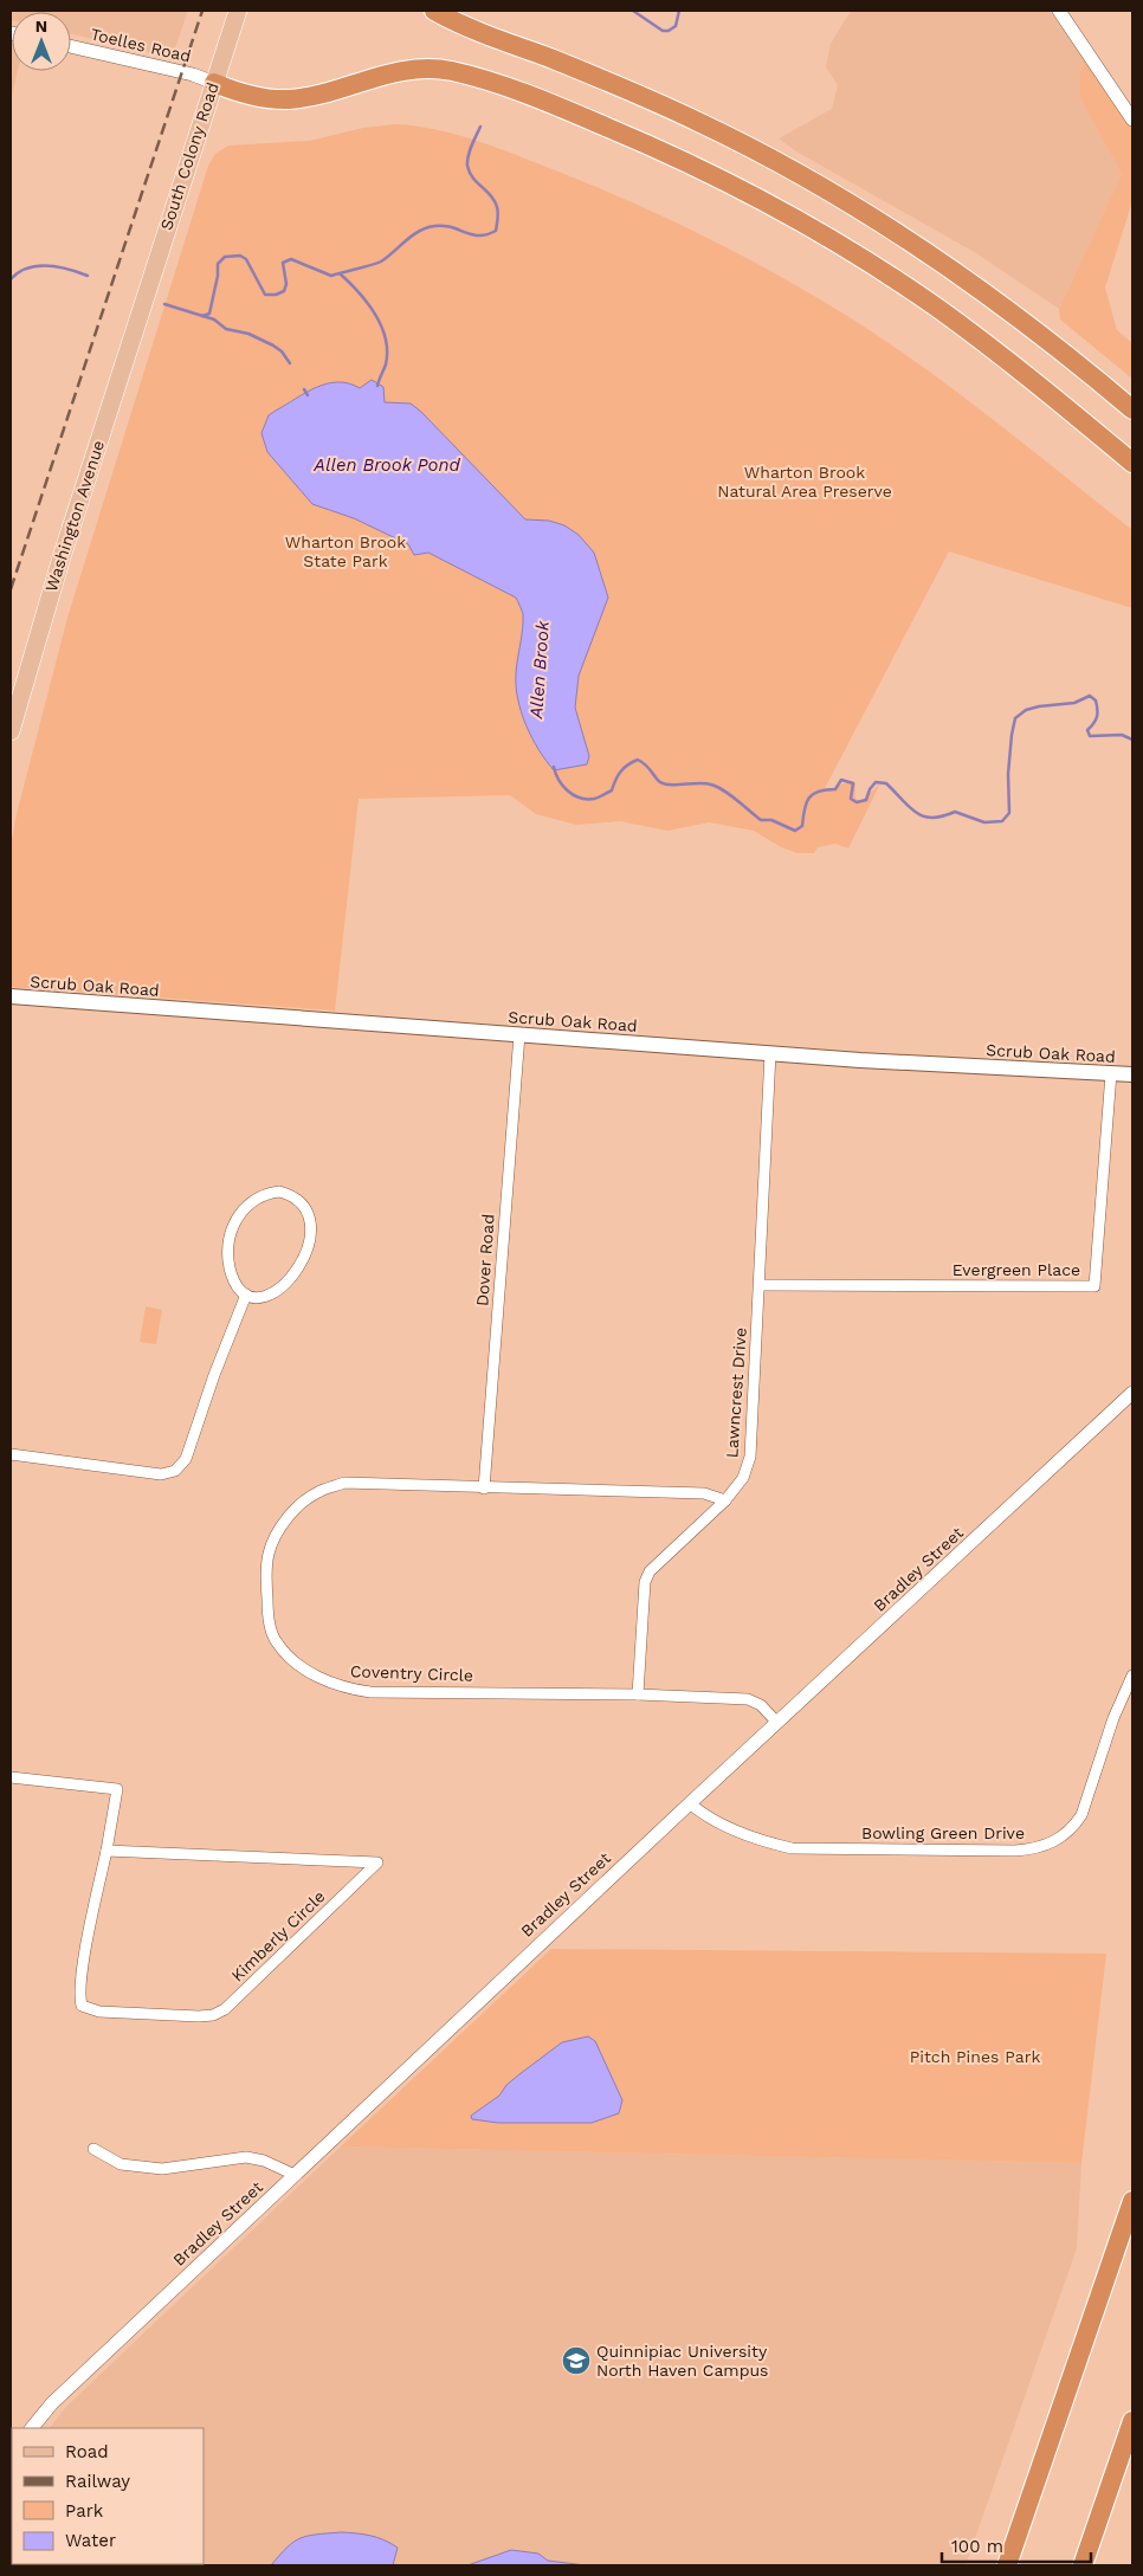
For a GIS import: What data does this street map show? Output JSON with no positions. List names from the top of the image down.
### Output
{
  "streets": {
    "main road": ["South Colony Road", "Washington Avenue", "Scrub Oak Road"],
    "street": [
      "Toelles Road",
      "Dover Road",
      "Evergreen Place",
      "Lawncrest Drive",
      "Bradley Street",
      "Coventry Circle",
      "Bowling Green Drive",
      "Kimberly Circle"
    ]
  },
  "crossings": [
    ["Toelles Road", "South Colony Road"],
    ["South Colony Road", "Washington Avenue"],
    ["Scrub Oak Road", "Dover Road"],
    ["Scrub Oak Road", "Evergreen Place"],
    ["Scrub Oak Road", "Lawncrest Drive"],
    ["Dover Road", "Coventry Circle"],
    ["Evergreen Place", "Lawncrest Drive"],
    ["Lawncrest Drive", "Coventry Circle"],
    ["Bradley Street", "Coventry Circle"],
    ["Bradley Street", "Bowling Green Drive"]
  ],
  "water": ["Allen Brook Pond", "Allen Brook"],
  "parks": ["Wharton Brook Natural Area Preserve", "Wharton Brook State Park", "Pitch Pines Park"],
  "places": {
    "school or university": ["Quinnipiac University North Haven Campus"]
  },
  "legend": [
    "Road",
    "Railway",
    "Park",
    "Water"
  ],
  "scale_bar": "100 m",
  "north": "top"
}
